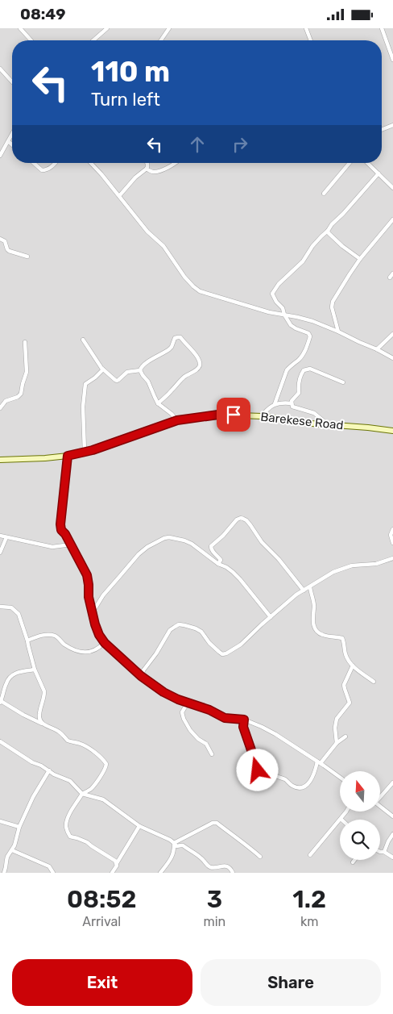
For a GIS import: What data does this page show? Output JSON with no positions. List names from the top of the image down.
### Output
{
  "streets": {
    "main road": ["Barekese Road"]
  },
  "north": "top",
  "page": {
    "status": "08:49",
    "turn": ["110 m", "Turn left"],
    "eta": [
      "08:52",
      "Arrival",
      "3",
      "min",
      "1.2",
      "km"
    ],
    "buttons": ["Exit", "Share"]
  }
}
